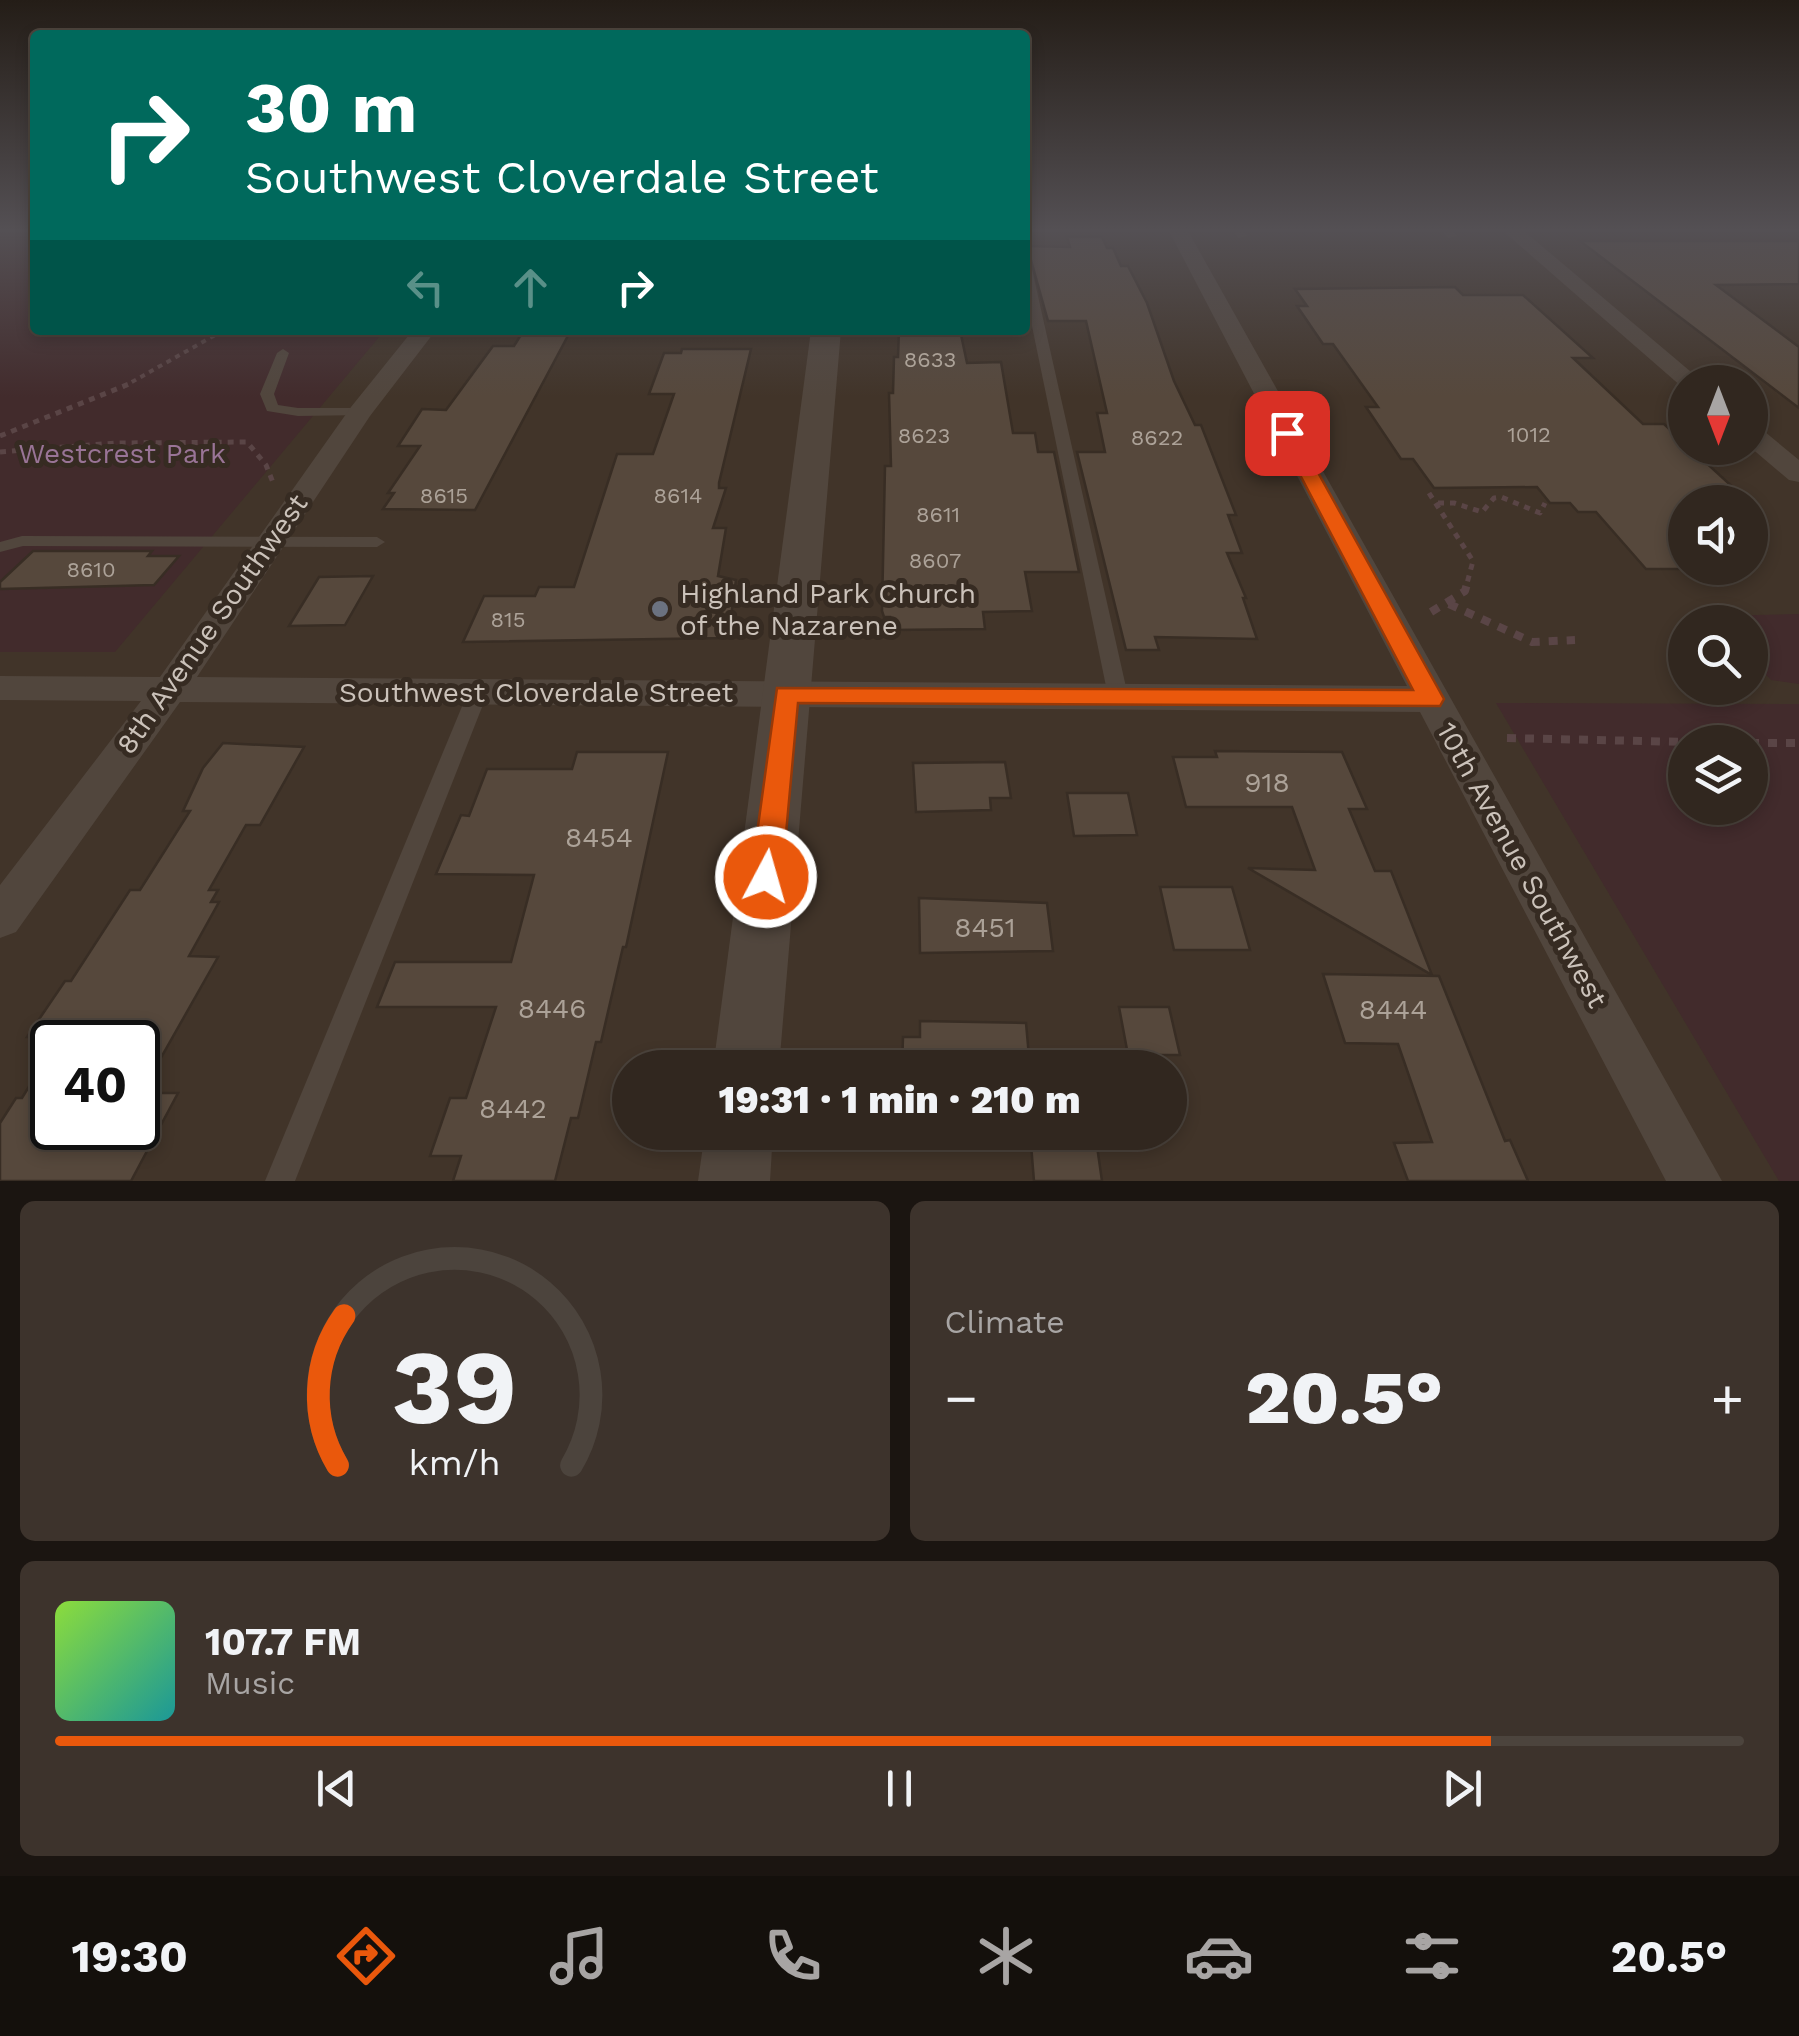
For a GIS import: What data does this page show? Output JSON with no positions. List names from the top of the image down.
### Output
{
  "streets": {
    "street": ["8th Avenue Southwest", "Southwest Cloverdale Street", "10th Avenue Southwest"]
  },
  "crossings": [
    ["8th Avenue Southwest", "Southwest Cloverdale Street"],
    ["Southwest Cloverdale Street", "10th Avenue Southwest"]
  ],
  "parks": ["Westcrest Park"],
  "places": ["Highland Park Church of the Nazarene"],
  "house_numbers": [
    "8633",
    "1012",
    "8623",
    "8622",
    "8615",
    "8614",
    "8611",
    "8607",
    "8610",
    "815",
    "918",
    "8454",
    "8451",
    "8446",
    "8444",
    "8442"
  ],
  "north": "bottom",
  "page": {
    "turn": ["30 m", "Southwest Cloverdale Street"],
    "limit": "40",
    "trip": "19:31 · 1 min · 210 m",
    "tile": "Climate",
    "heat": ["−", "20.5°", "+"],
    "song": ["107.7 FM", "Music"],
    "tabs": ["19:30", "20.5°"],
    "gauge": ["39", "km/h"]
  }
}
